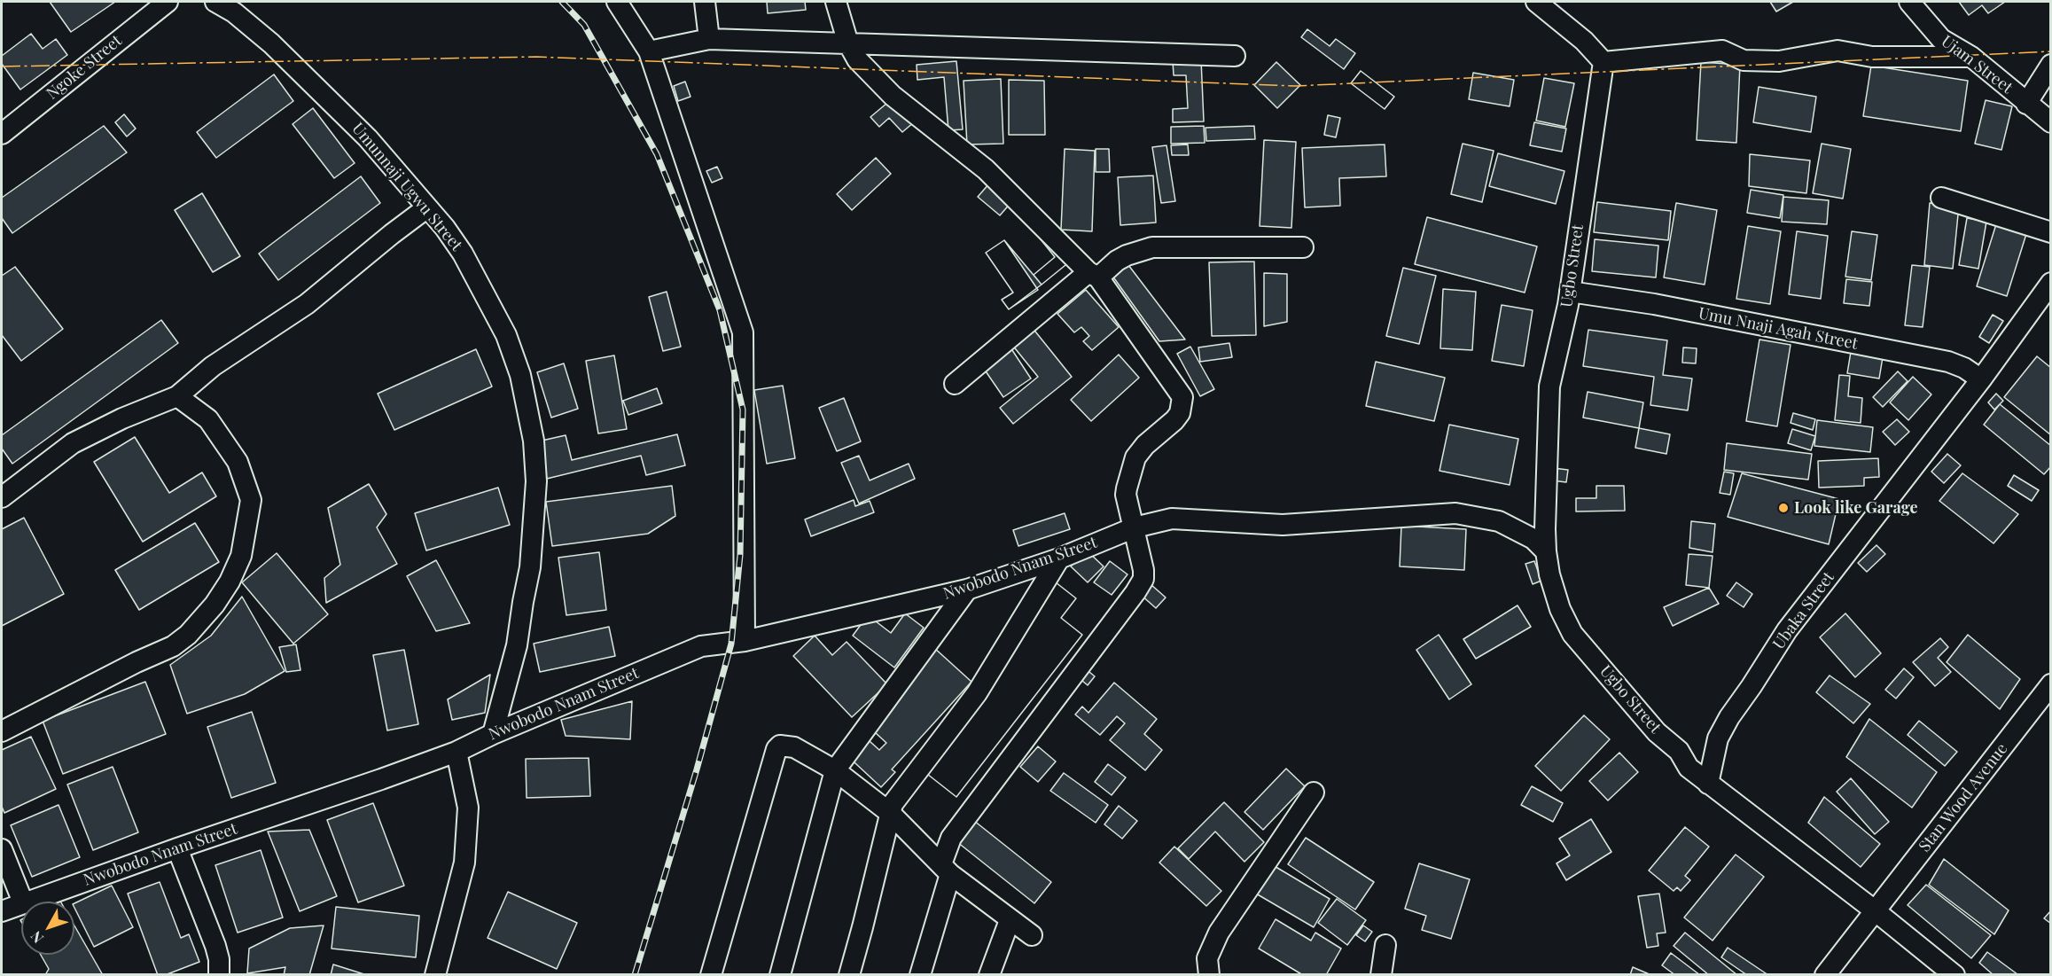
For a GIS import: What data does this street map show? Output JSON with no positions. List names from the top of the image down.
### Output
{
  "streets": {
    "street": [
      "Ujam Street",
      "Ngoke Street",
      "Umunnaji Ugwu Street",
      "Ugbo Street",
      "Umu Nnaji Agah Street",
      "Nwobodo Nnam Street",
      "Ubaka Street",
      "Stan Wood Avenue"
    ]
  },
  "crossings": [
    ["Umunnaji Ugwu Street", "Nwobodo Nnam Street"],
    ["Ugbo Street", "Umu Nnaji Agah Street"],
    ["Ugbo Street", "Nwobodo Nnam Street"],
    ["Ugbo Street", "Ubaka Street"],
    ["Umu Nnaji Agah Street", "Ubaka Street"]
  ],
  "places": ["Look like Garage"],
  "north": "bottom left"
}
